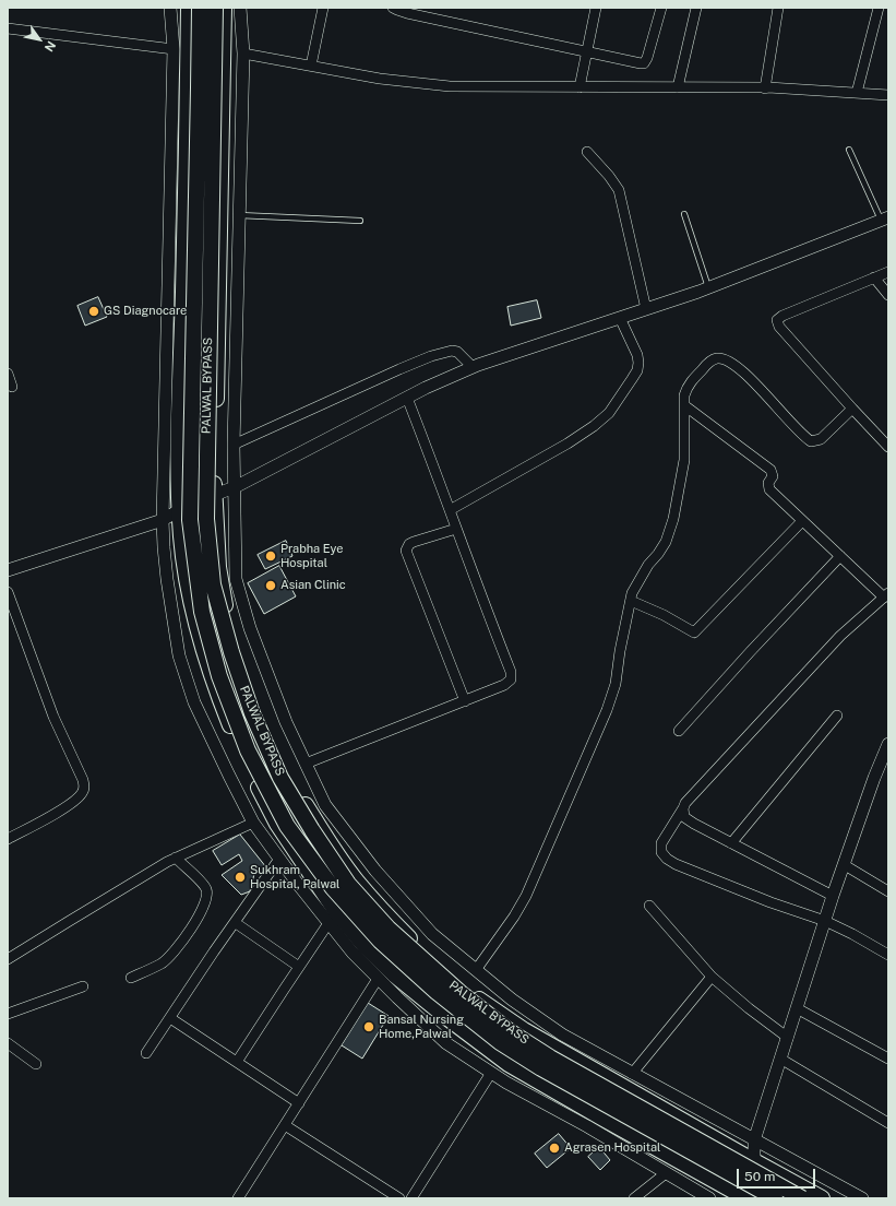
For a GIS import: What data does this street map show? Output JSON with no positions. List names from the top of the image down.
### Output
{
  "streets": {
    "highway": ["PALWAL BYPASS"]
  },
  "places": [
    "GS Diagnocare",
    "Prabha Eye Hospital",
    "Asian Clinic",
    "Sukhram Hospital, Palwal",
    "Bansal Nursing Home,Palwal",
    "Agrasen Hospital"
  ],
  "scale_bar": "50 m",
  "north": "bottom right"
}
